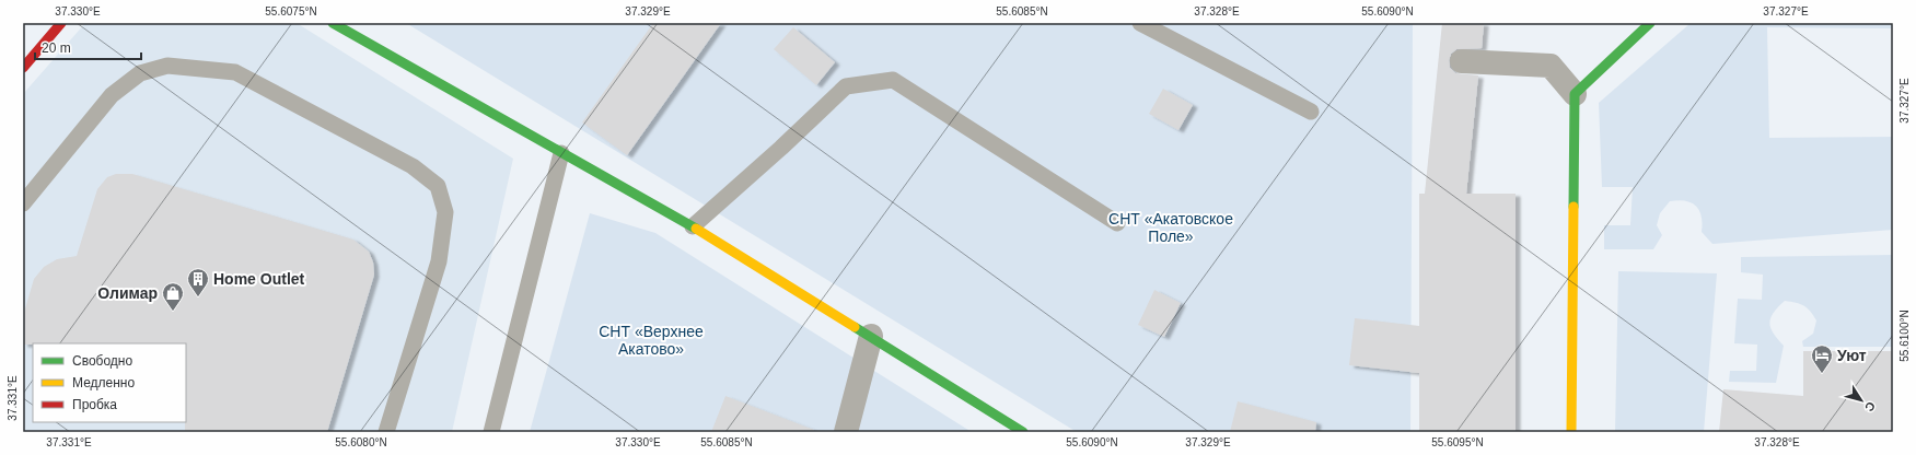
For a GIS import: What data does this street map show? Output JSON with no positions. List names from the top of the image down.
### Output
{
  "parks": ["СНТ «Акатовское Поле»", "СНТ «Верхнее Акатово»"],
  "places": {
    "building": ["Home Outlet"],
    "shop": ["Олимар"],
    "hotel": ["Уют"]
  },
  "legend": ["Свободно", "Медленно", "Пробка"],
  "scale_bar": "20 m",
  "north": "bottom right",
  "coordinates": [
    "37.330°E",
    "55.6075°N",
    "37.329°E",
    "55.6085°N",
    "37.328°E",
    "55.6090°N",
    "37.327°E",
    "55.6100°N",
    "37.331°E",
    "55.6080°N",
    "55.6095°N"
  ]
}
